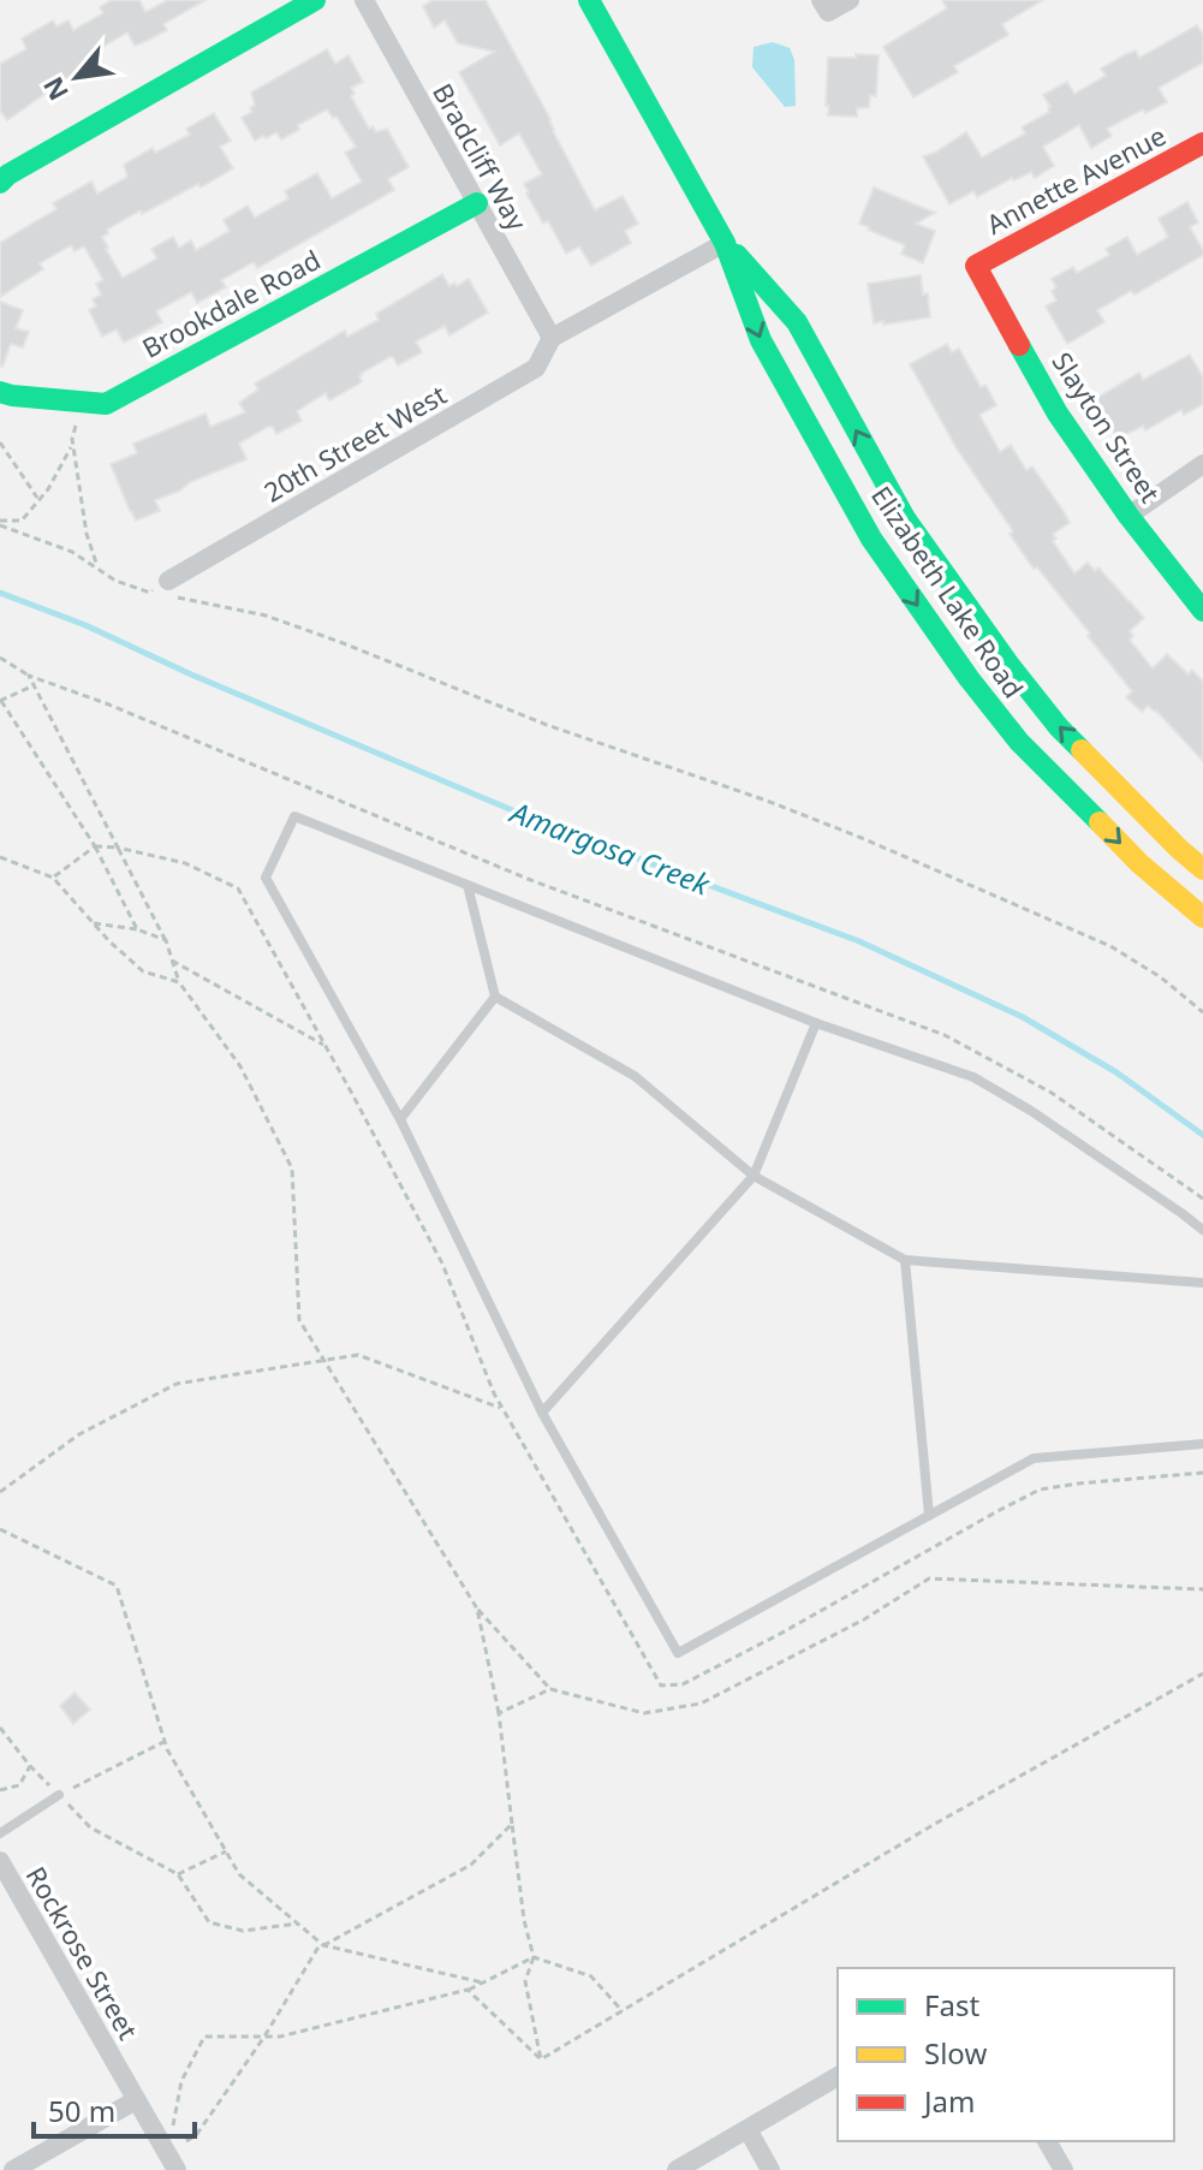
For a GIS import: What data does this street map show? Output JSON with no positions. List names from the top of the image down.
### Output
{
  "streets": {
    "main road": [
      "Annette Avenue",
      "Brookdale Road",
      "Slayton Street",
      "Elizabeth Lake Road"
    ],
    "street": ["Bradcliff Way", "20th Street West", "Rockrose Street"]
  },
  "crossings": [
    ["Bradcliff Way", "Brookdale Road"],
    ["Bradcliff Way", "20th Street West"],
    ["Annette Avenue", "Slayton Street"]
  ],
  "water": ["Amargosa Creek"],
  "legend": ["Fast", "Slow", "Jam"],
  "scale_bar": "50 m",
  "north": "bottom left"
}
